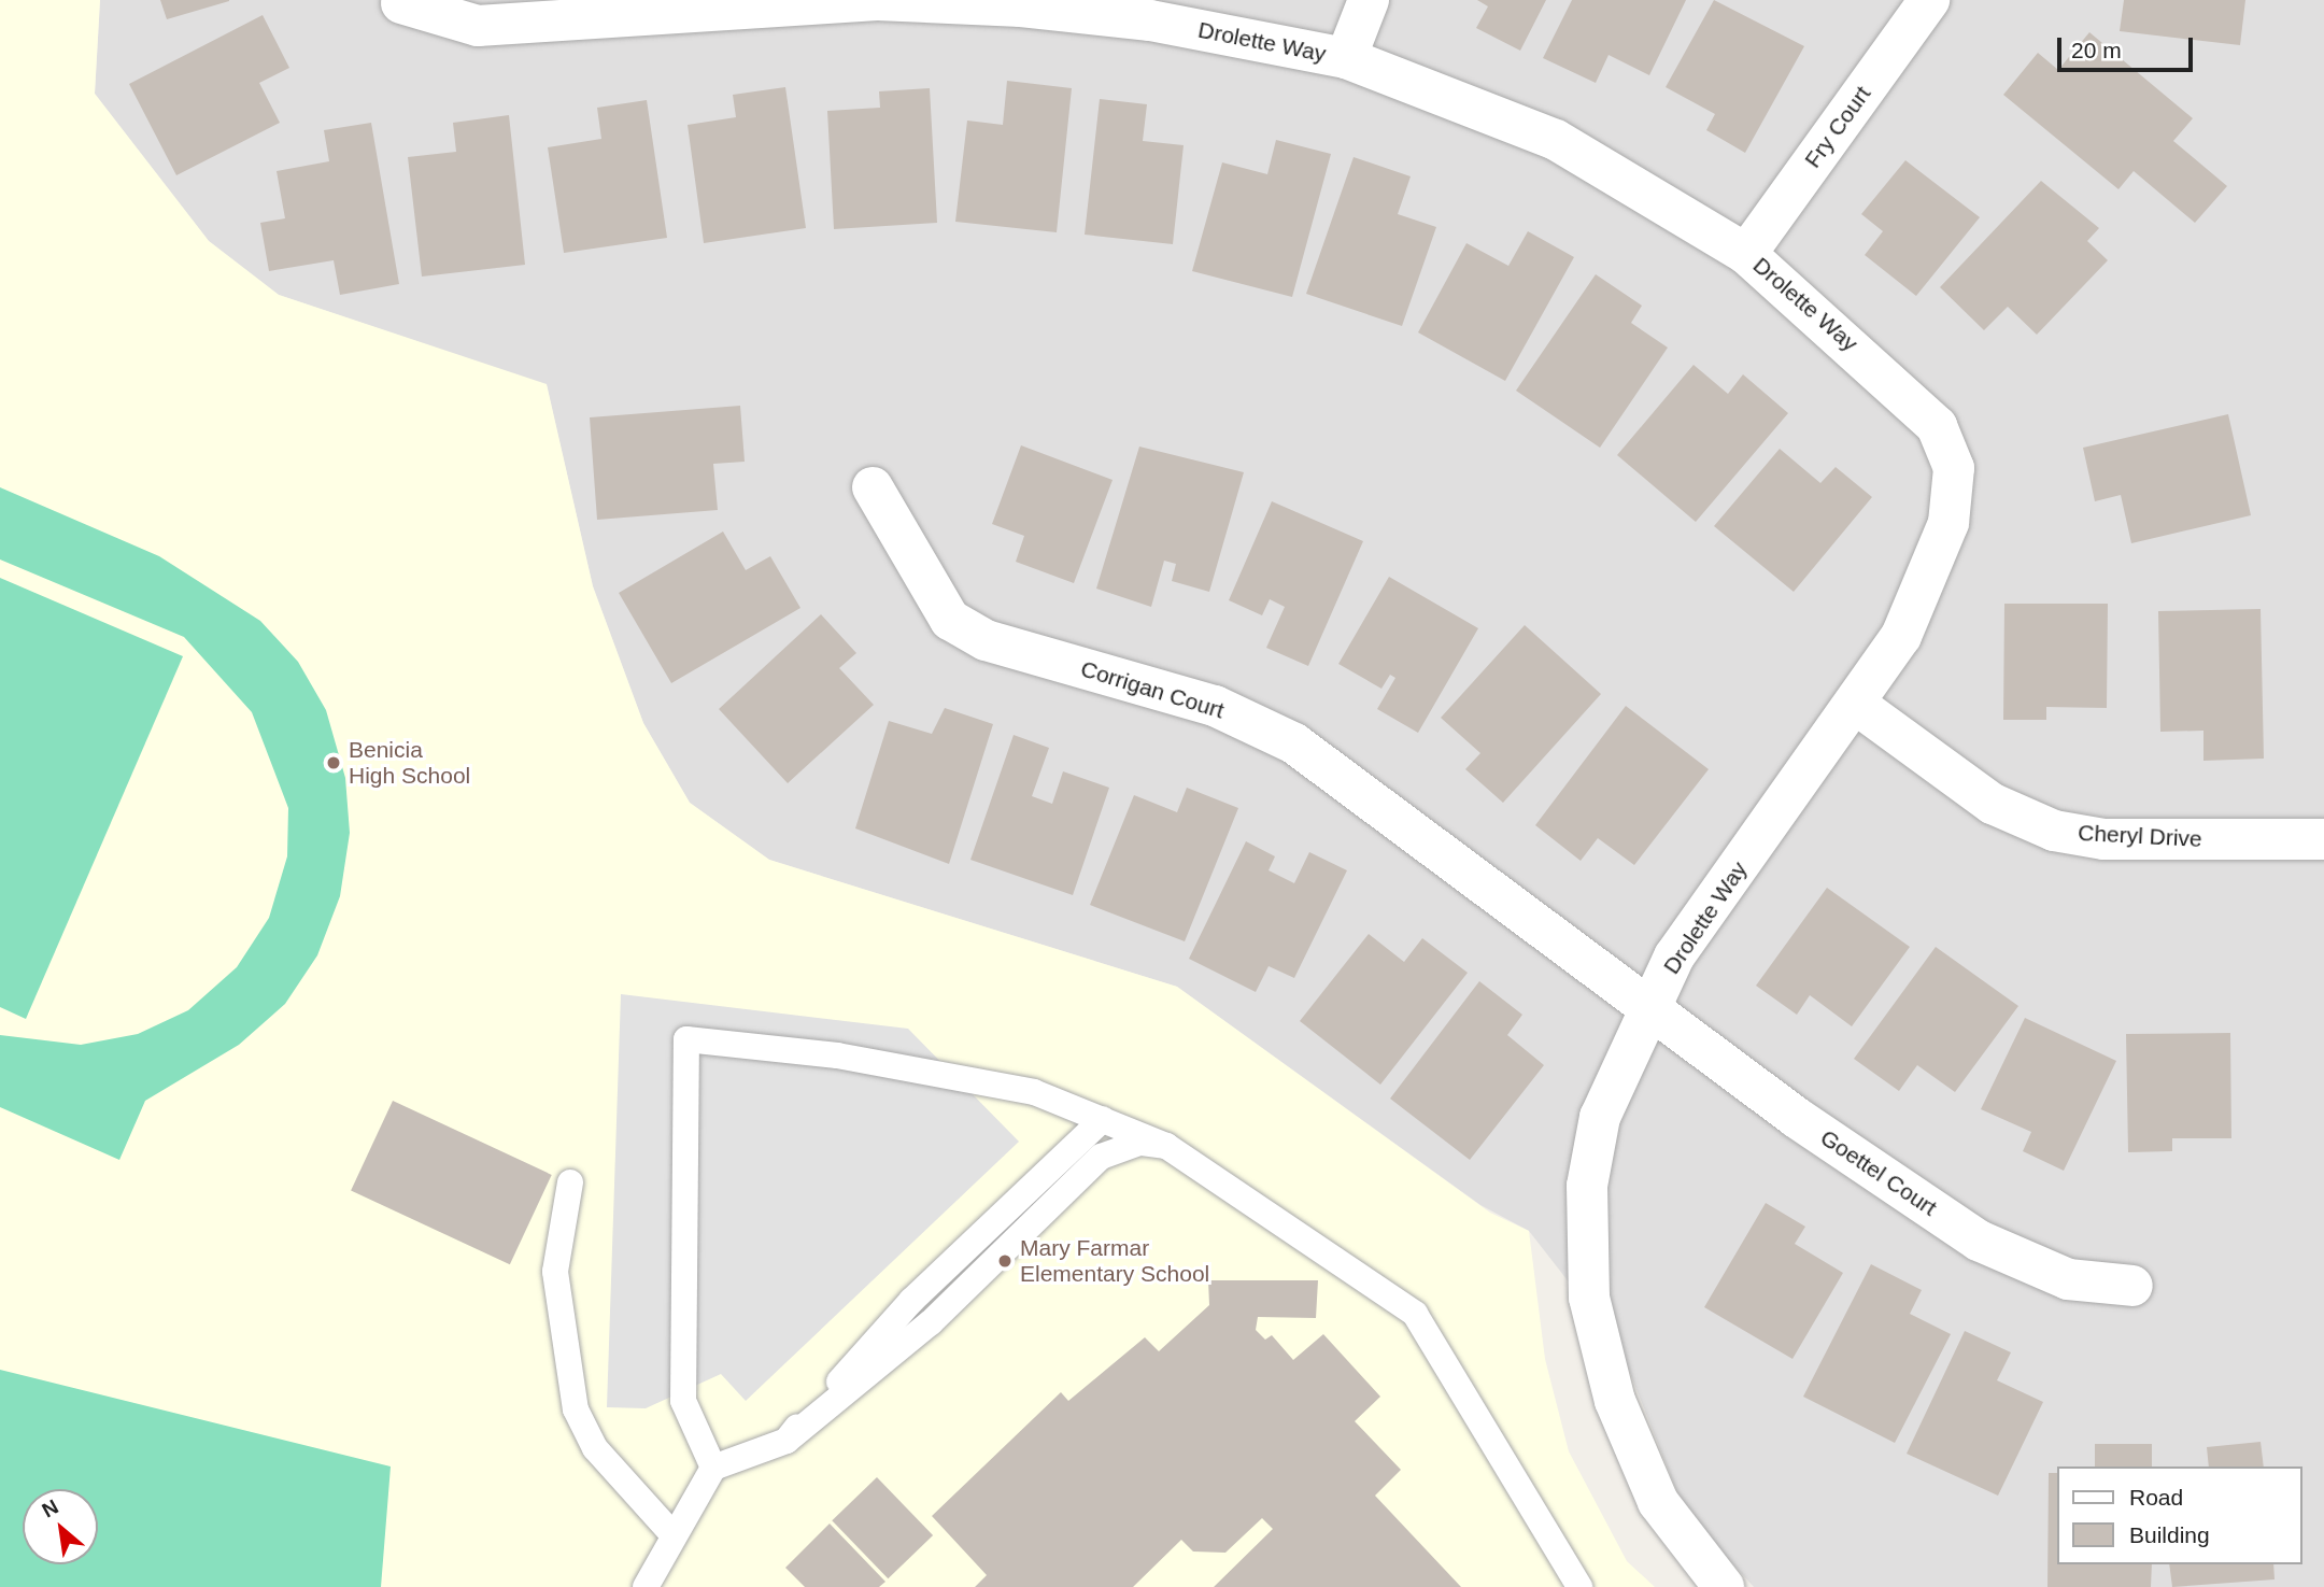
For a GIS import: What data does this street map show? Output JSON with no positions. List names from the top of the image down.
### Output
{
  "streets": {
    "street": [
      "Drolette Way",
      "Fry Court",
      "Corrigan Court",
      "Cheryl Drive",
      "Goettel Court"
    ]
  },
  "crossings": [
    ["Drolette Way", "Fry Court"],
    ["Drolette Way", "Corrigan Court"],
    ["Drolette Way", "Cheryl Drive"],
    ["Drolette Way", "Goettel Court"],
    ["Corrigan Court", "Goettel Court"]
  ],
  "places": ["Benicia High School", "Mary Farmar Elementary School"],
  "legend": ["Road", "Building"],
  "scale_bar": "20 m",
  "north": "top left"
}
